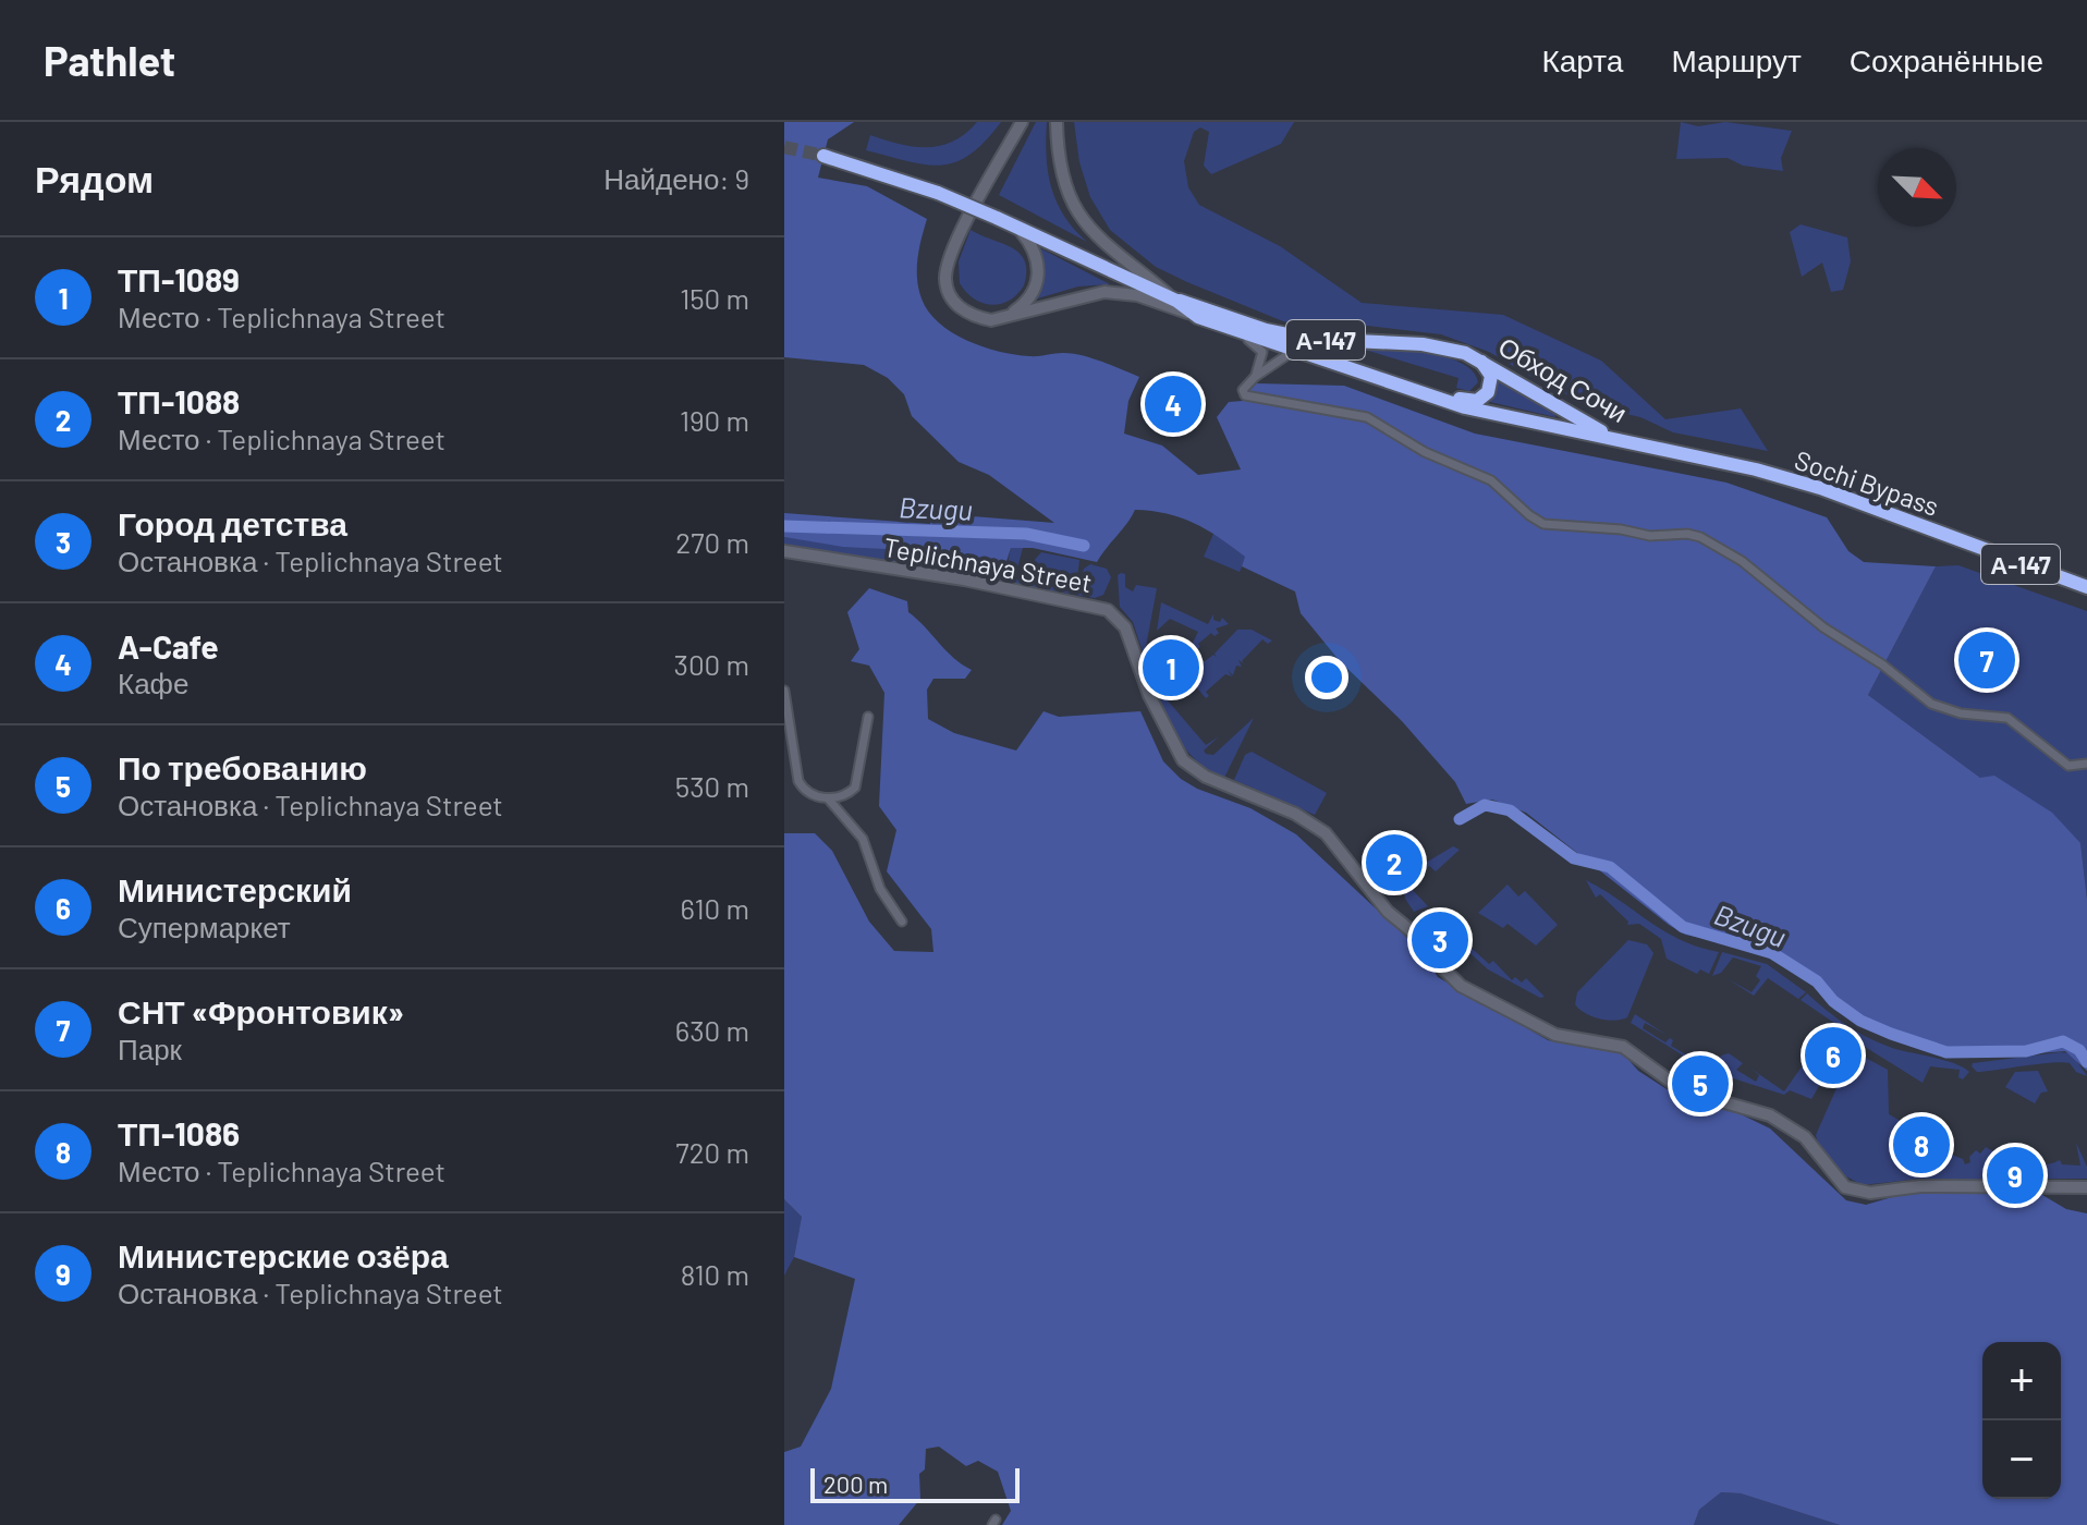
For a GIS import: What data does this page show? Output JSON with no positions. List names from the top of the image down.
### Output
{
  "streets": {
    "highway": ["А-147", "Обход Сочи", "Sochi Bypass"],
    "street": ["Teplichnaya Street"]
  },
  "crossings": [
    ["А-147", "Обход Сочи"],
    ["Обход Сочи", "Sochi Bypass"]
  ],
  "water": ["Bzugu"],
  "scale_bar": "200 m",
  "north": "bottom right",
  "page": {
    "header": "Pathlet",
    "nav": ["Карта", "Маршрут", "Сохранённые"],
    "heading": ["Рядом", "Найдено: 9"],
    "list": [
      {
        "mark": "1",
        "name": "ТП-1089",
        "note": "Место · Teplichnaya Street",
        "value": "150 m"
      },
      {
        "mark": "2",
        "name": "ТП-1088",
        "note": "Место · Teplichnaya Street",
        "value": "190 m"
      },
      {
        "mark": "3",
        "name": "Город детства",
        "note": "Остановка · Teplichnaya Street",
        "value": "270 m"
      },
      {
        "mark": "4",
        "name": "A-Cafe",
        "note": "Кафе",
        "value": "300 m"
      },
      {
        "mark": "5",
        "name": "По требованию",
        "note": "Остановка · Teplichnaya Street",
        "value": "530 m"
      },
      {
        "mark": "6",
        "name": "Министерский",
        "note": "Супермаркет",
        "value": "610 m"
      },
      {
        "mark": "7",
        "name": "СНТ «Фронтовик»",
        "note": "Парк",
        "value": "630 m"
      },
      {
        "mark": "8",
        "name": "ТП-1086",
        "note": "Место · Teplichnaya Street",
        "value": "720 m"
      },
      {
        "mark": "9",
        "name": "Министерские озёра",
        "note": "Остановка · Teplichnaya Street",
        "value": "810 m"
      }
    ],
    "pins": [
      "4",
      "7",
      "1",
      "2",
      "3",
      "6",
      "5",
      "8",
      "9"
    ],
    "map_buttons": ["+", "−"],
    "scale": "200 m"
  }
}
